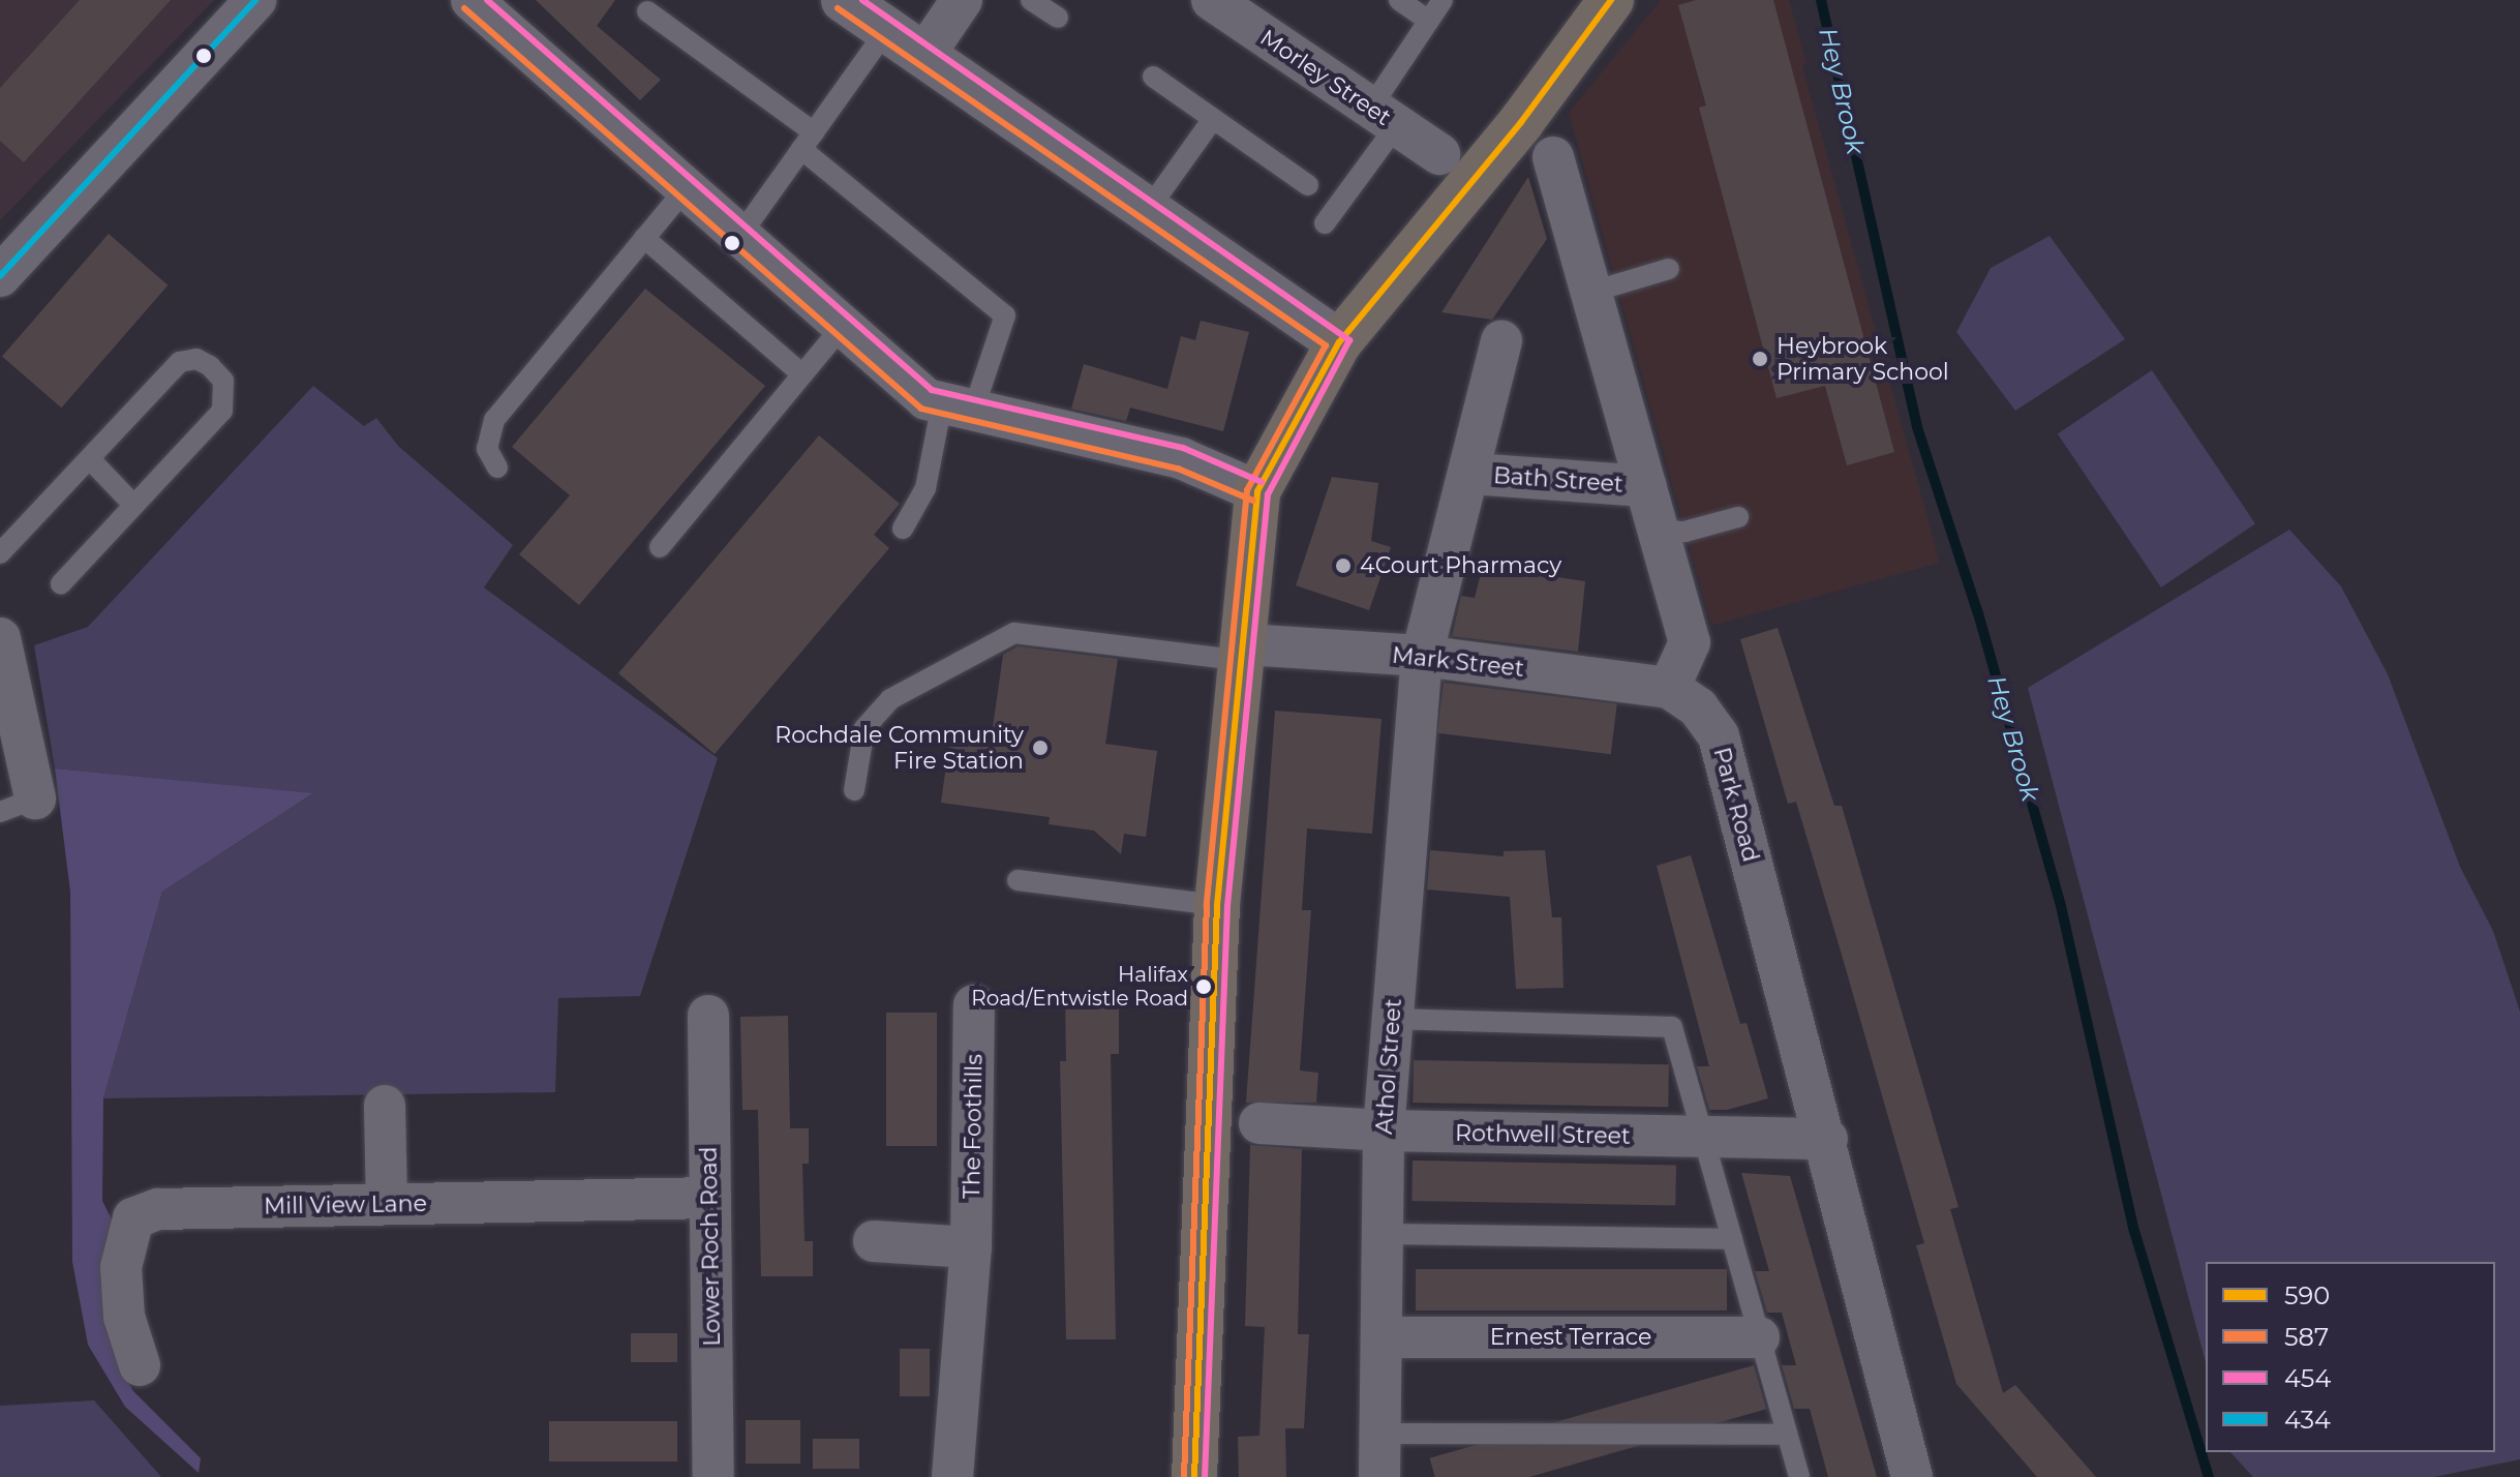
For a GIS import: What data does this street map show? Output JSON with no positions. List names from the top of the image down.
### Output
{
  "streets": {
    "street": [
      "Morley Street",
      "Bath Street",
      "Mark Street",
      "Park Road",
      "Athol Street",
      "The Foothills",
      "Rothwell Street",
      "Mill View Lane",
      "Lower Roch Road",
      "Ernest Terrace"
    ]
  },
  "crossings": [
    ["Bath Street", "Athol Street"],
    ["Mark Street", "Park Road"],
    ["Mark Street", "Athol Street"],
    ["Park Road", "Rothwell Street"],
    ["Athol Street", "Rothwell Street"],
    ["Athol Street", "Ernest Terrace"],
    ["Mill View Lane", "Lower Roch Road"]
  ],
  "water": ["Hey Brook"],
  "places": [
    "Heybrook Primary School",
    "4Court Pharmacy",
    "Rochdale Community Fire Station",
    "Halifax Road/Entwistle Road"
  ],
  "lines": [
    "transit line 590",
    "transit line 454",
    "transit line 434",
    "transit line 587"
  ],
  "legend": [
    "590",
    "587",
    "454",
    "434"
  ]
}
